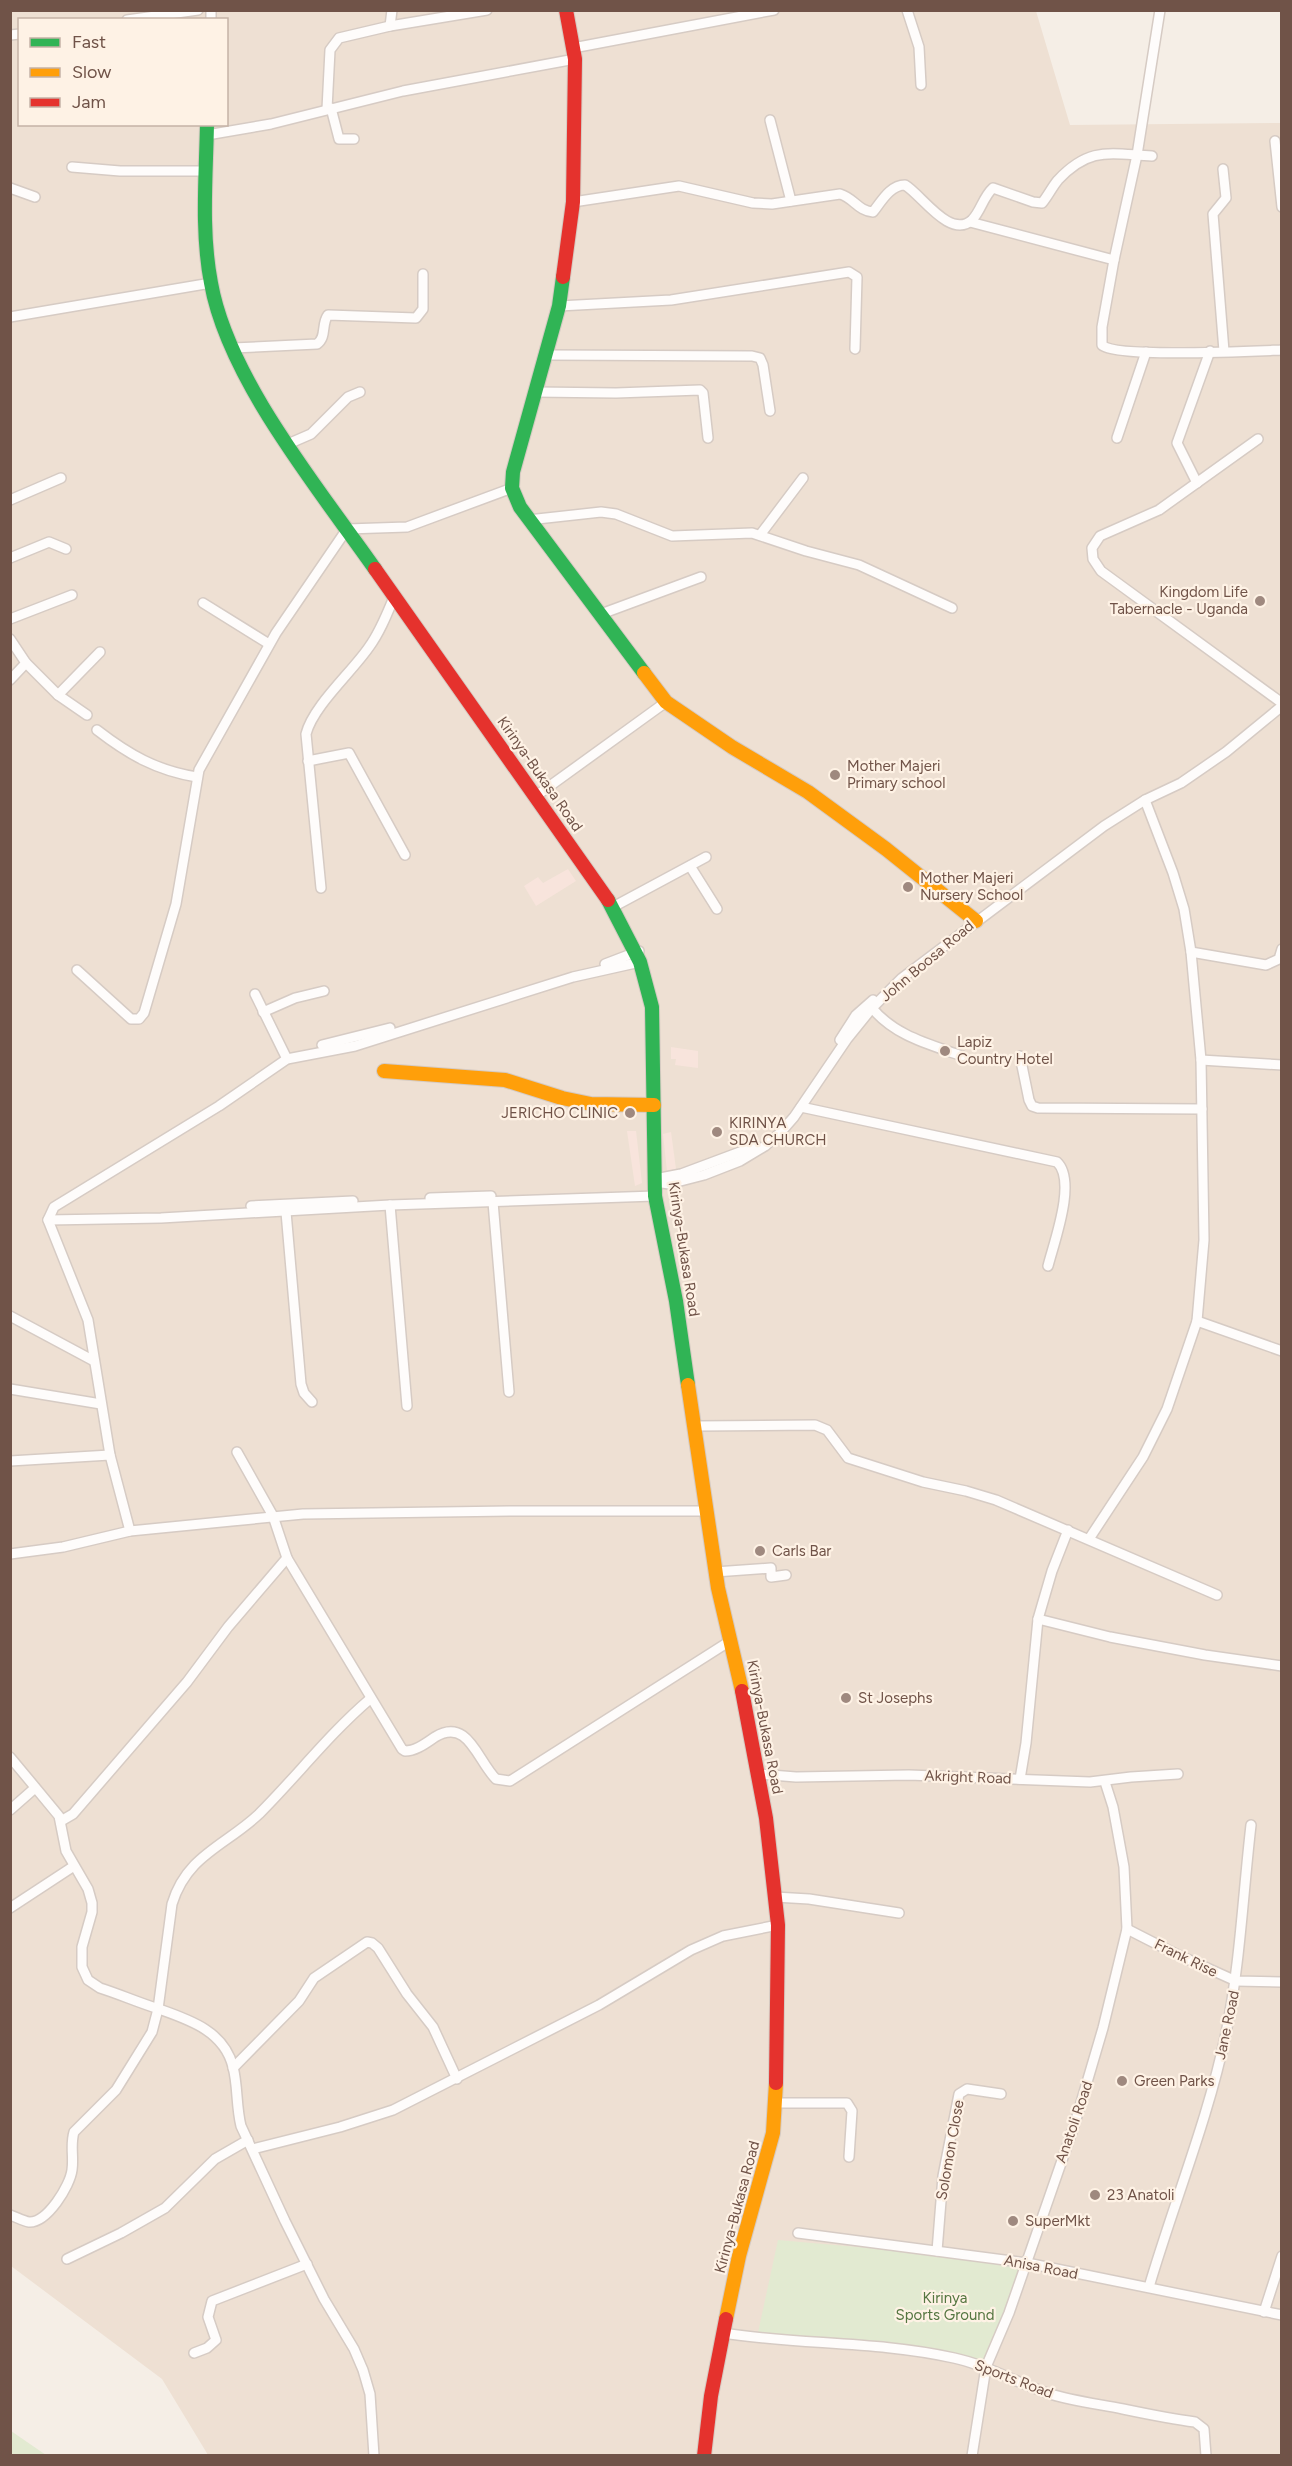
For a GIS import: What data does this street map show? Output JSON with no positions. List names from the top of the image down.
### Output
{
  "streets": {
    "street": [
      "Kirinya-Bukasa Road",
      "John Boosa Road",
      "Akright Road",
      "Frank Rise",
      "Jane Road",
      "Anatoli Road",
      "Solomon Close",
      "Anisa Road",
      "Sports Road"
    ]
  },
  "crossings": [
    ["Kirinya-Bukasa Road", "John Boosa Road"],
    ["Kirinya-Bukasa Road", "Akright Road"],
    ["Kirinya-Bukasa Road", "Sports Road"],
    ["Akright Road", "Anatoli Road"],
    ["Frank Rise", "Jane Road"],
    ["Frank Rise", "Anatoli Road"],
    ["Jane Road", "Anisa Road"],
    ["Anatoli Road", "Anisa Road"],
    ["Anatoli Road", "Sports Road"],
    ["Solomon Close", "Anisa Road"]
  ],
  "parks": ["Kirinya Sports Ground"],
  "places": [
    "Kingdom Life Tabernacle - Uganda",
    "Mother Majeri Primary school",
    "Mother Majeri Nursery School",
    "Lapiz Country Hotel",
    "JERICHO CLINIC",
    "KIRINYA SDA CHURCH",
    "Carls Bar",
    "St Josephs",
    "Green Parks",
    "23 Anatoli",
    "SuperMkt"
  ],
  "legend": ["Fast", "Slow", "Jam"]
}
